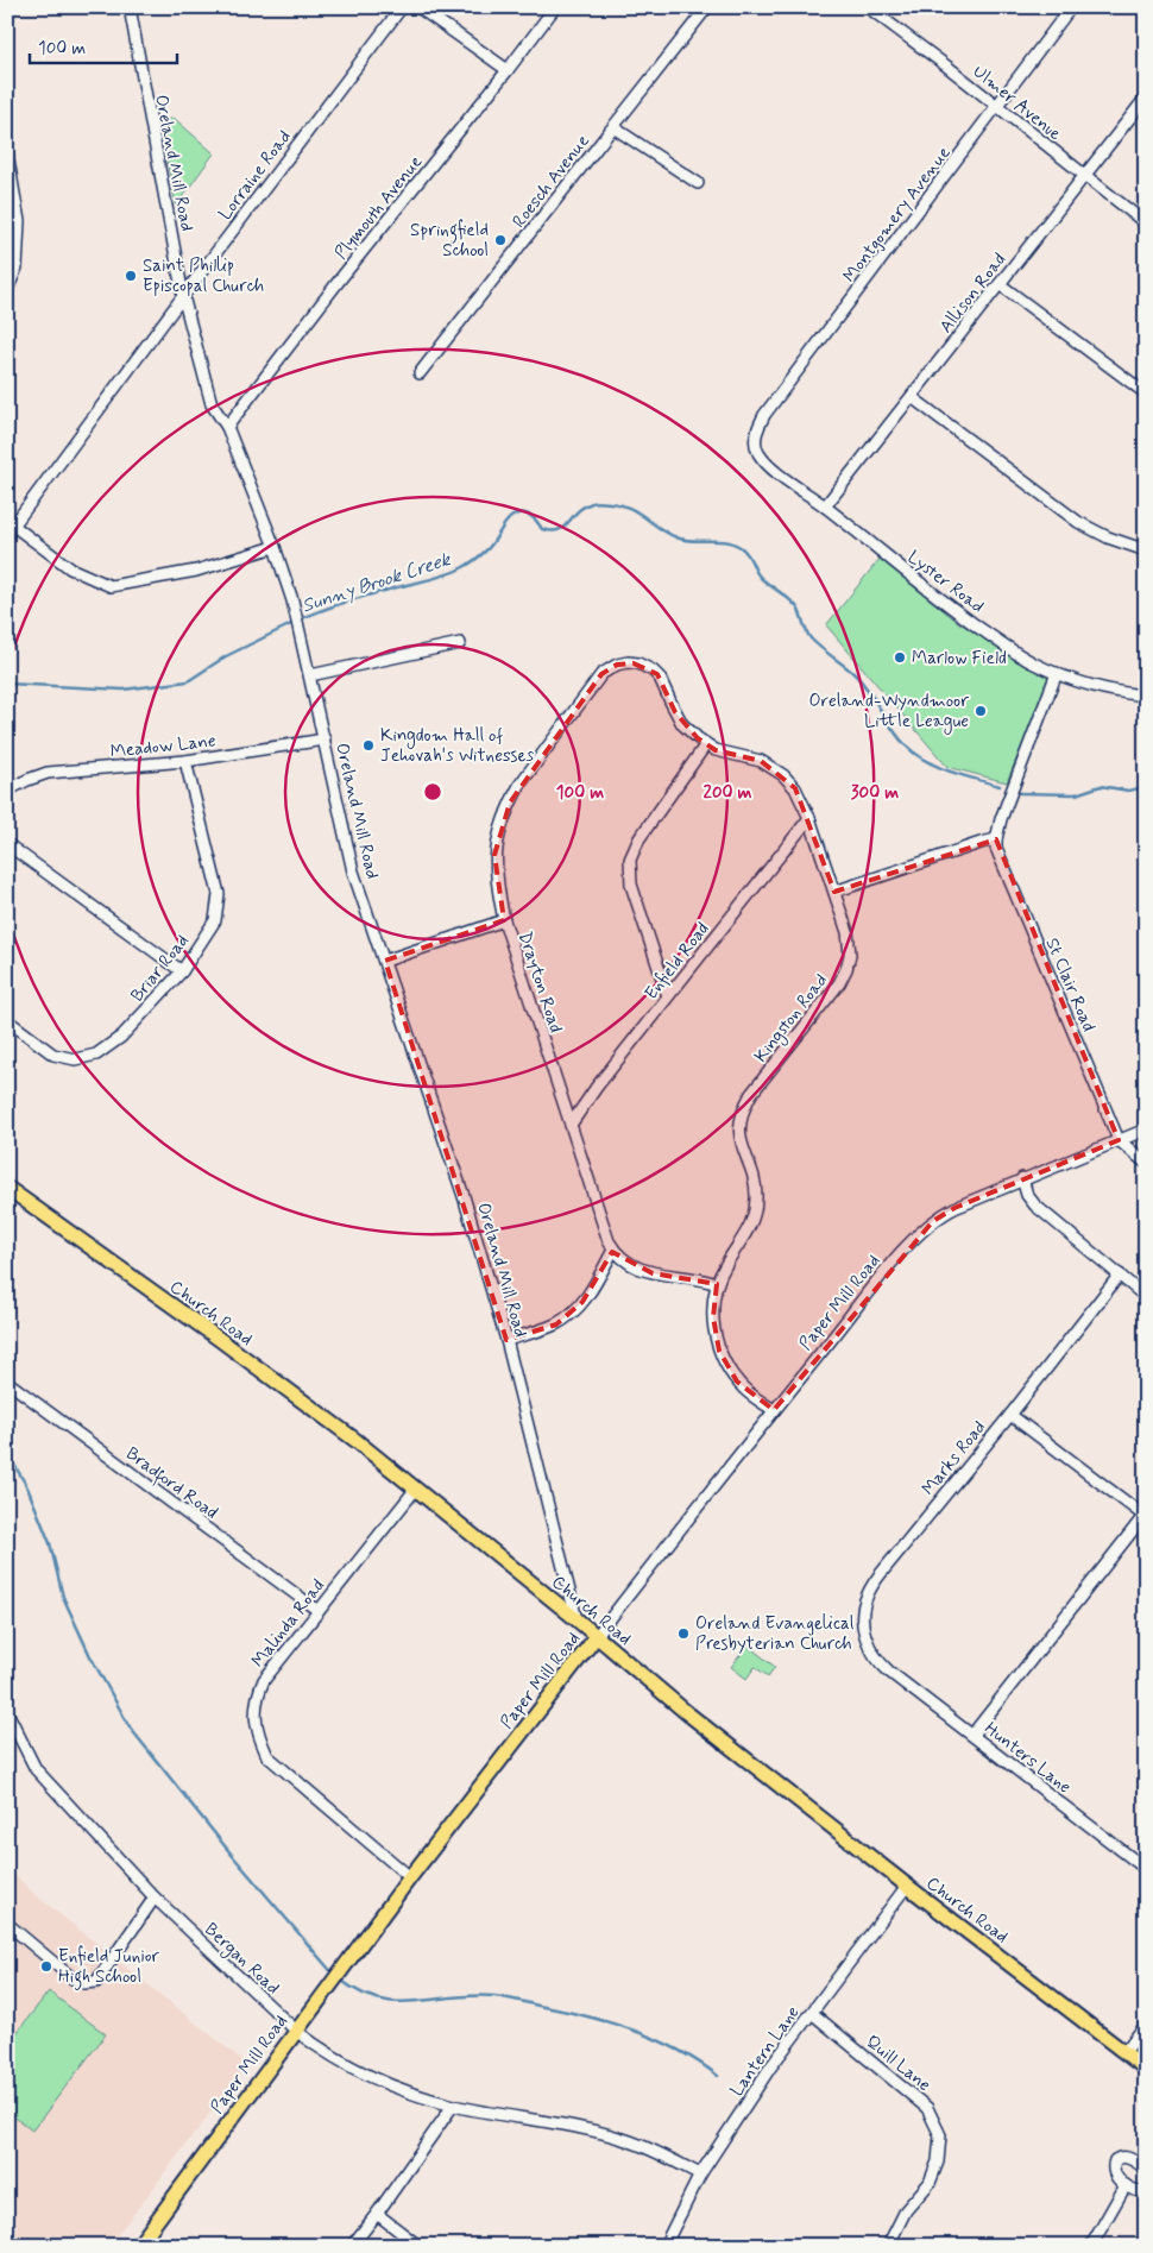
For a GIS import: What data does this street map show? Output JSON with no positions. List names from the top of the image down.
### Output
{
  "streets": {
    "main road": ["Paper Mill Road", "Church Road"],
    "street": [
      "Ulmer Avenue",
      "Oreland Mill Road",
      "Lorraine Road",
      "Roesch Avenue",
      "Plymouth Avenue",
      "Montgomery Avenue",
      "Allison Road",
      "Lyster Road",
      "Meadow Lane",
      "Enfield Road",
      "Briar Road",
      "Drayton Road",
      "St Clair Road",
      "Kingston Road",
      "Marks Road",
      "Bradford Road",
      "Malinda Road",
      "Hunters Lane",
      "Bergan Road",
      "Lantern Lane",
      "Quill Lane"
    ]
  },
  "crossings": [
    ["Ulmer Avenue", "Montgomery Avenue"],
    ["Ulmer Avenue", "Allison Road"],
    ["Oreland Mill Road", "Lorraine Road"],
    ["Oreland Mill Road", "Plymouth Avenue"],
    ["Oreland Mill Road", "Meadow Lane"],
    ["Oreland Mill Road", "Church Road"],
    ["Montgomery Avenue", "Lyster Road"],
    ["Allison Road", "Lyster Road"],
    ["Meadow Lane", "Briar Road"],
    ["Enfield Road", "Drayton Road"],
    ["Enfield Road", "Kingston Road"],
    ["Drayton Road", "Kingston Road"],
    ["St Clair Road", "Paper Mill Road"],
    ["Kingston Road", "Paper Mill Road"],
    ["Paper Mill Road", "Church Road"],
    ["Paper Mill Road", "Malinda Road"],
    ["Paper Mill Road", "Bergan Road"],
    ["Church Road", "Malinda Road"],
    ["Church Road", "Lantern Lane"],
    ["Marks Road", "Hunters Lane"],
    ["Bradford Road", "Malinda Road"],
    ["Bergan Road", "Lantern Lane"],
    ["Lantern Lane", "Quill Lane"]
  ],
  "water": ["Sunny Brook Creek"],
  "places": [
    "Springfield School",
    "Saint Phillip Episcopal Church",
    "Marlow Field",
    "Oreland-Wyndmoor Little League",
    "Kingdom Hall of Jehovah's Witnesses",
    "Oreland Evangelical Presbyterian Church",
    "Enfield Junior High School"
  ],
  "scale_bar": "100 m",
  "rings": ["100 m", "200 m", "300 m"]
}
